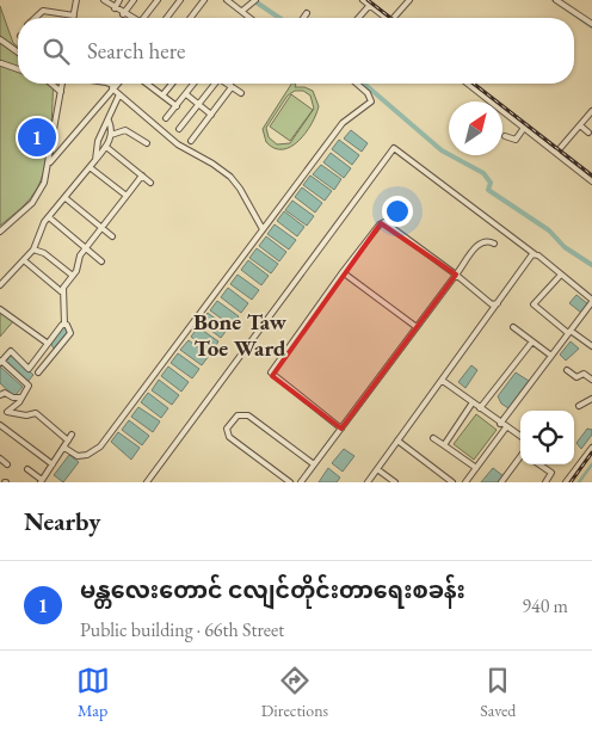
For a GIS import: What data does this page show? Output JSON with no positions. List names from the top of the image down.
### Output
{
  "districts": ["Bone Taw Toe Ward"],
  "north": "top right",
  "page": {
    "search": "Search here",
    "pins": "1",
    "heading": "Nearby",
    "list": [
      {
        "mark": "1",
        "name": "မန္တလေးတောင် ငလျင်တိုင်းတာရေးစခန်း",
        "note": "Public building · 66th Street",
        "value": "940 m"
      }
    ],
    "nav": ["Map", "Directions", "Saved"]
  }
}
